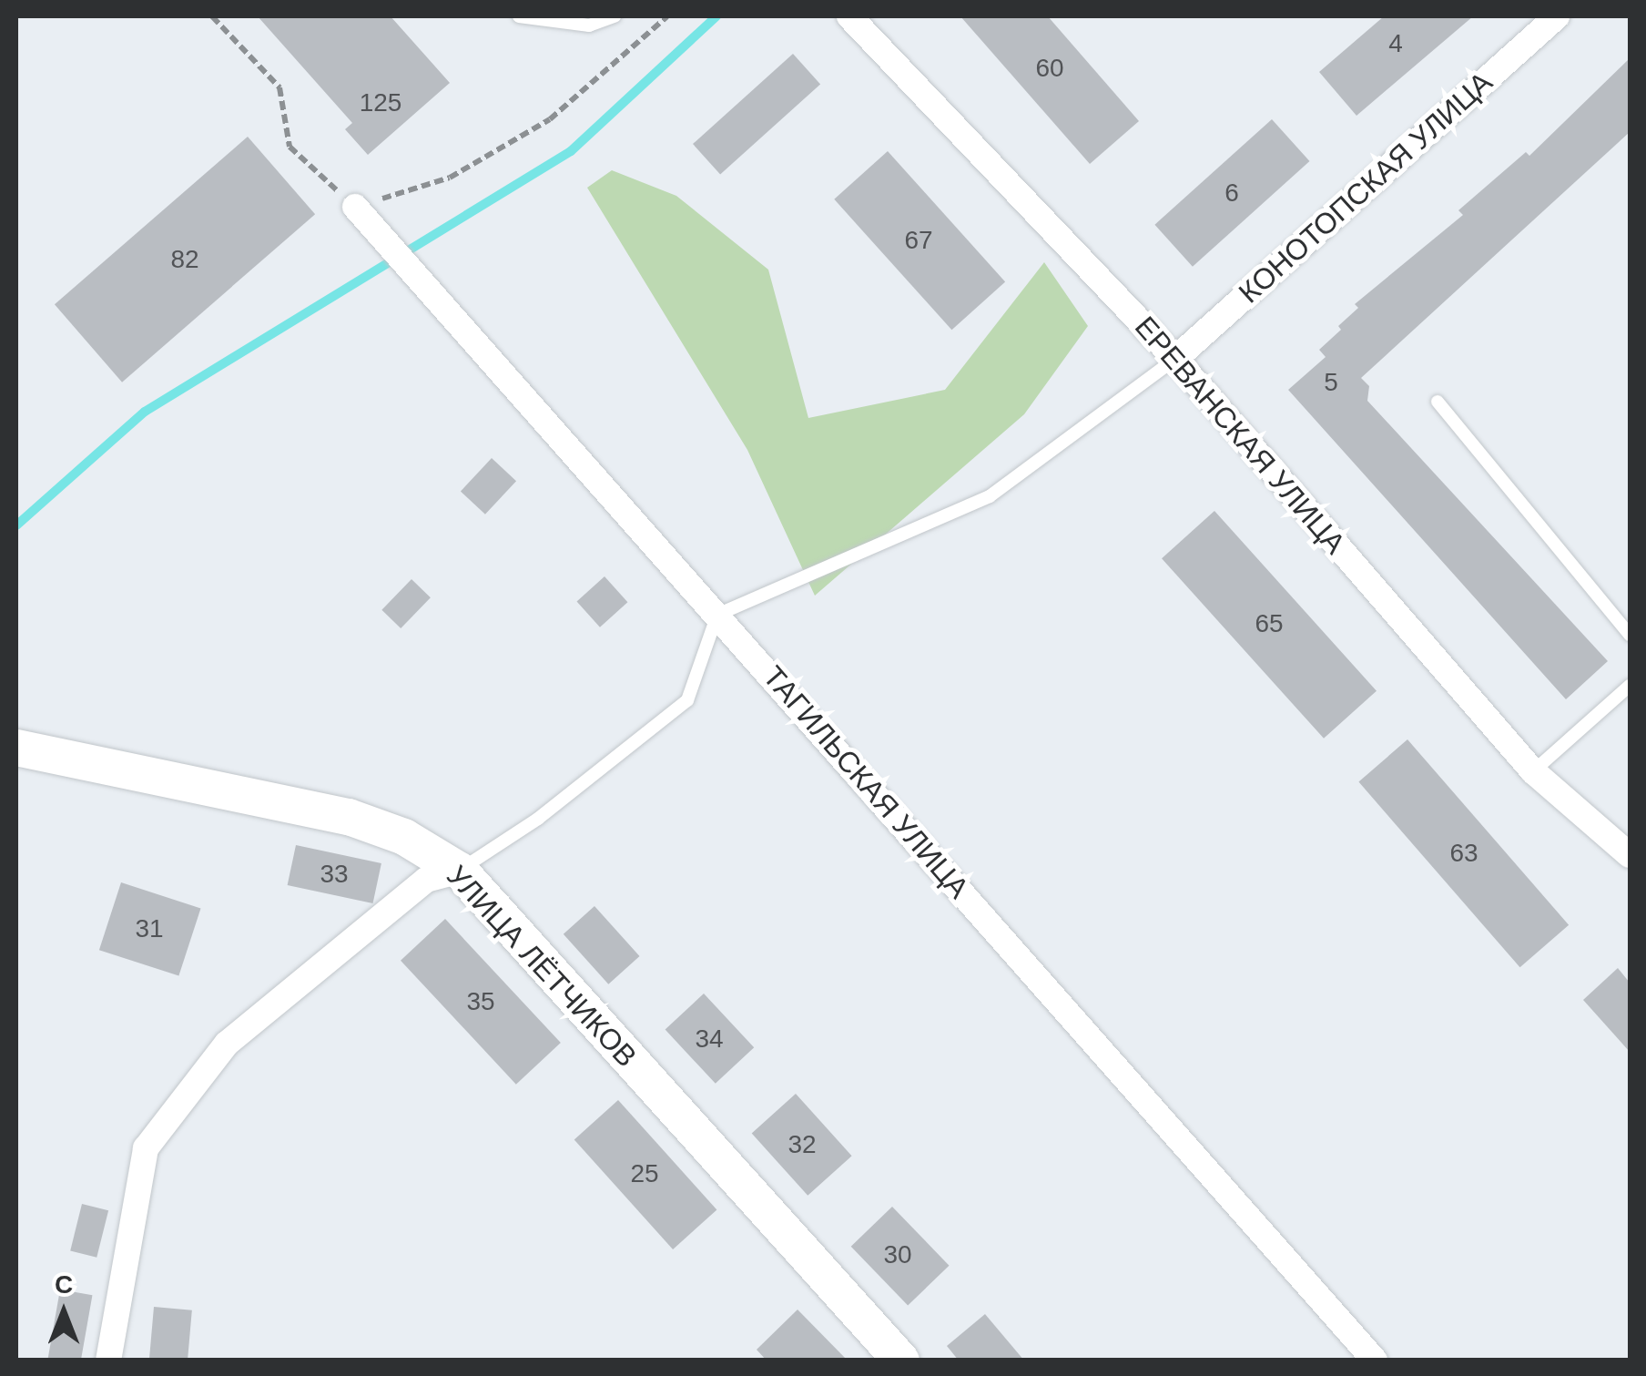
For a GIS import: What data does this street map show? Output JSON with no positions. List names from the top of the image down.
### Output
{
  "streets": {
    "main road": ["УЛИЦА ЛЁТЧИКОВ"],
    "street": ["КОНОТОПСКАЯ УЛИЦА", "ЕРЕВАНСКАЯ УЛИЦА", "ТАГИЛЬСКАЯ УЛИЦА"]
  },
  "crossings": [
    ["КОНОТОПСКАЯ УЛИЦА", "ЕРЕВАНСКАЯ УЛИЦА"]
  ],
  "house_numbers": [
    "4",
    "60",
    "125",
    "6",
    "67",
    "82",
    "5",
    "65",
    "63",
    "33",
    "31",
    "35",
    "34",
    "32",
    "25",
    "30"
  ],
  "north": "top"
}
